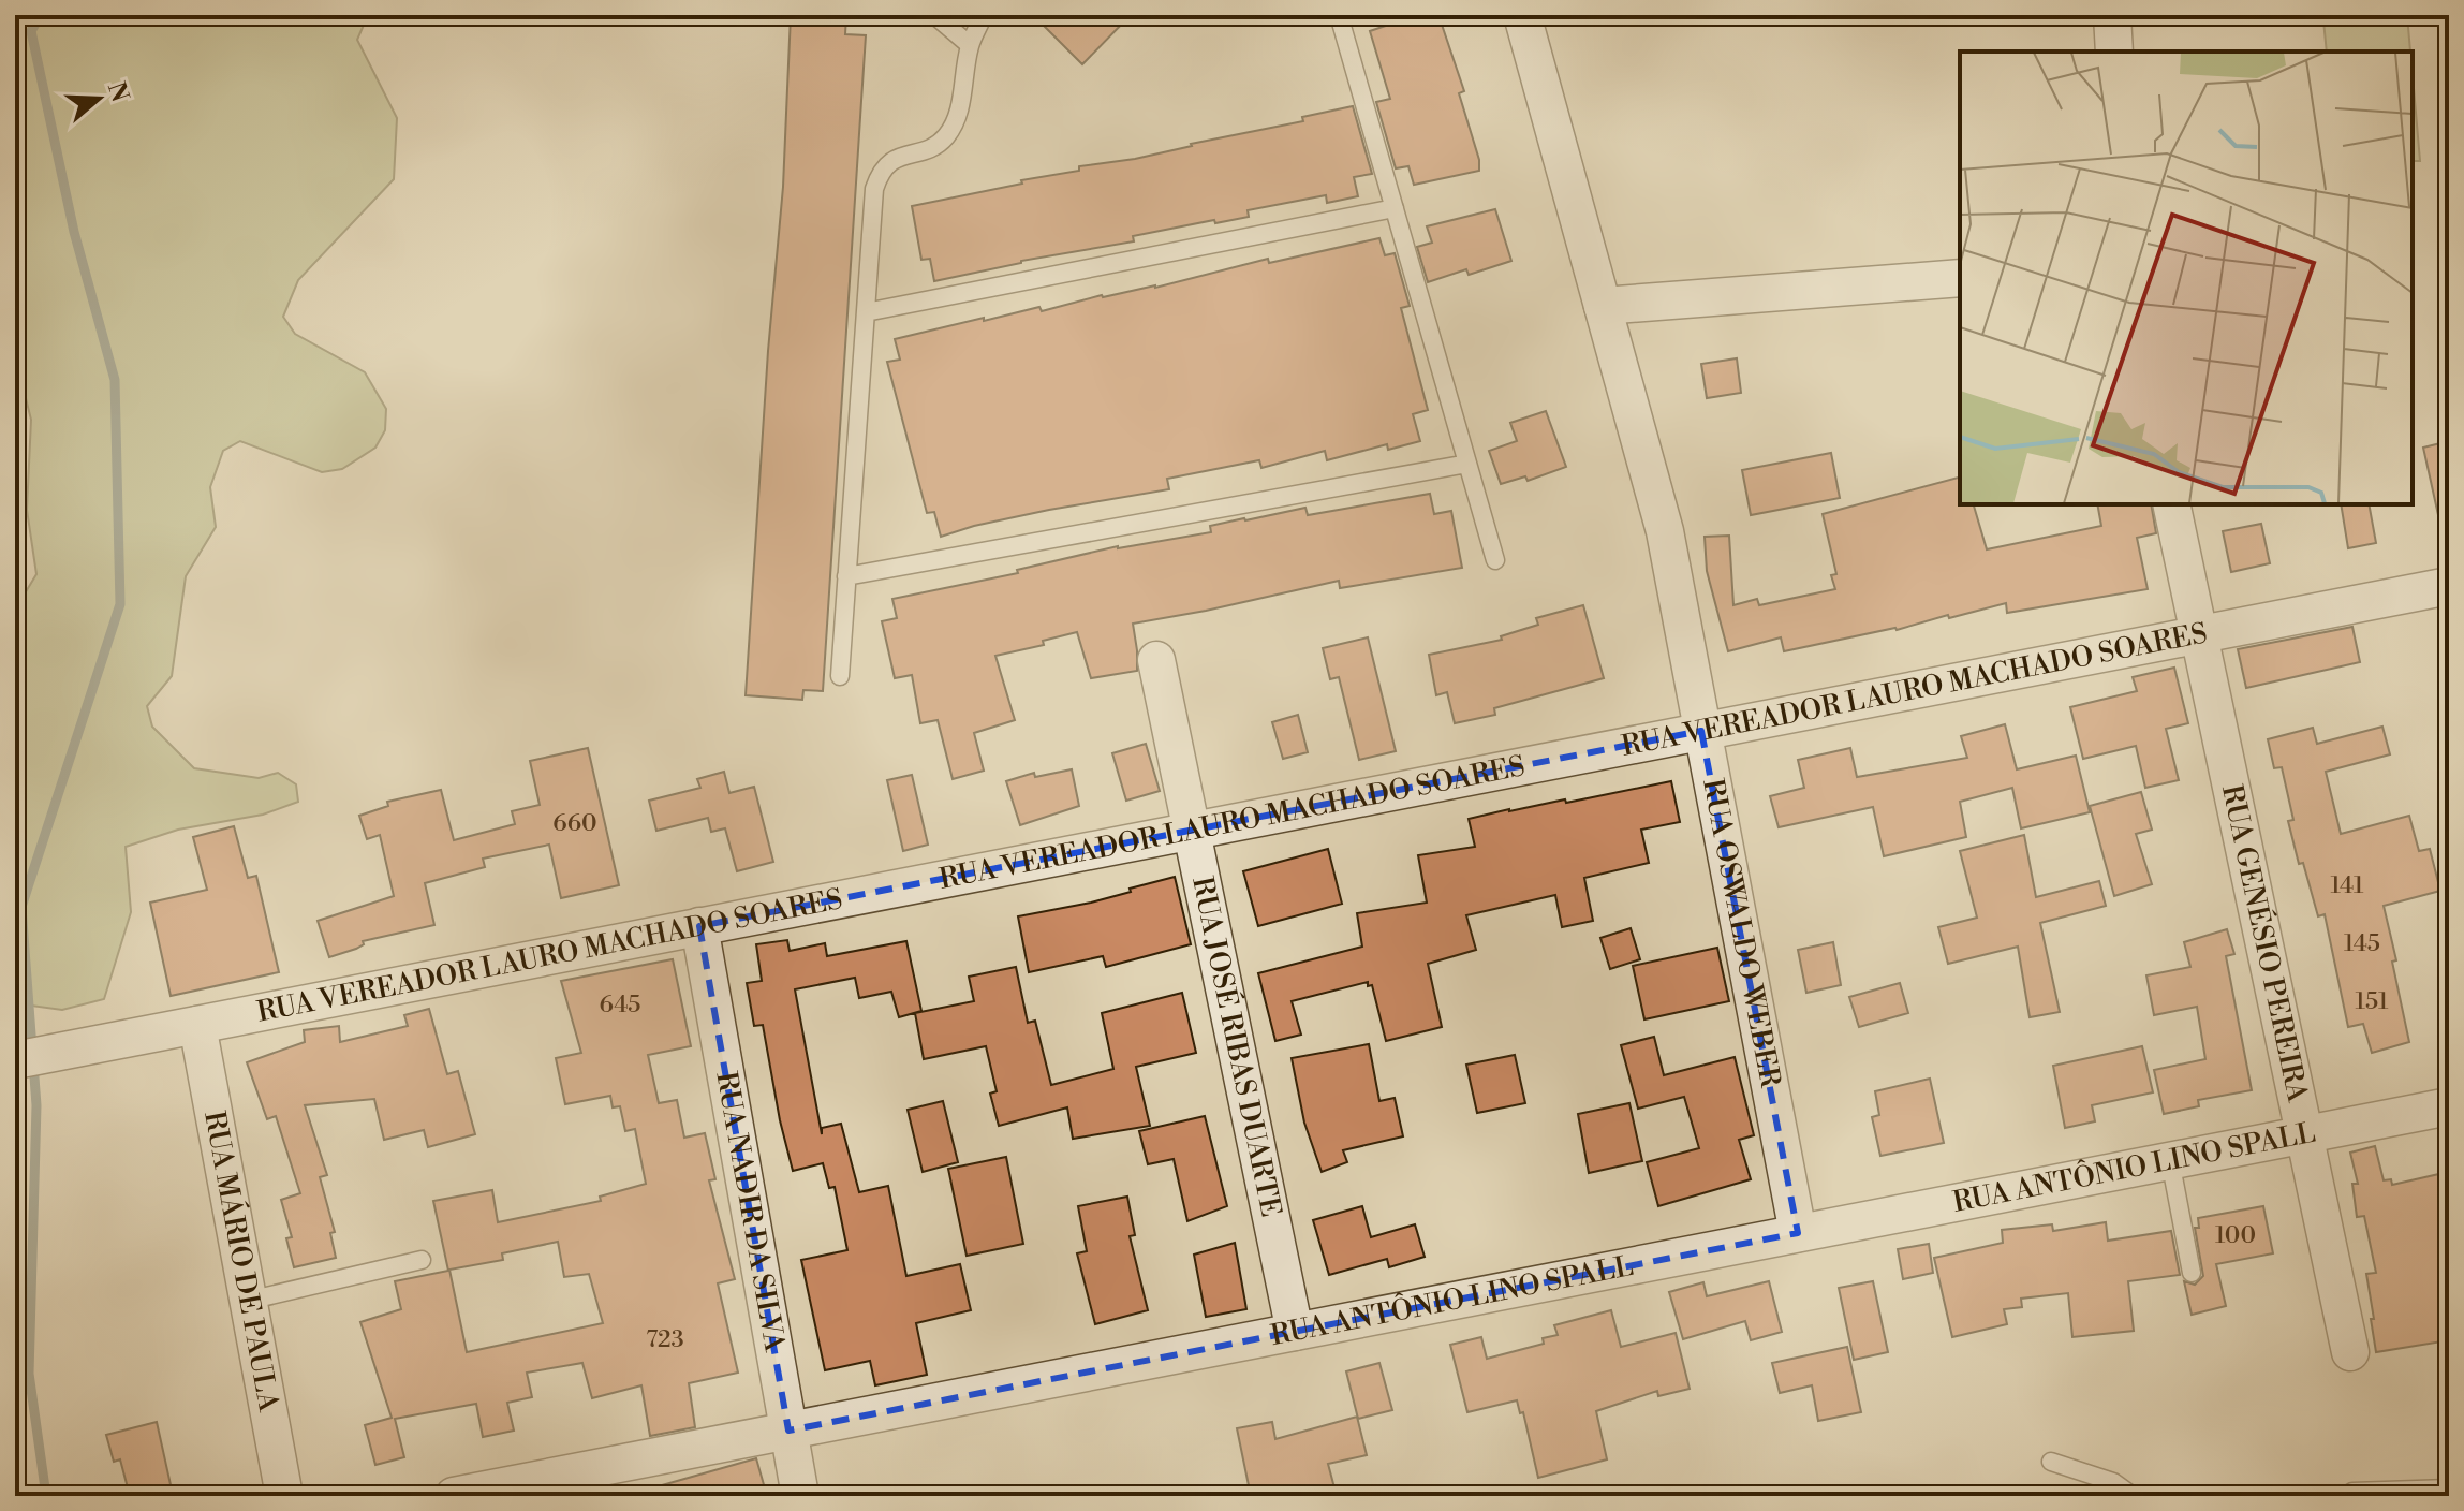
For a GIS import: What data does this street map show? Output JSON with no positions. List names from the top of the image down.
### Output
{
  "streets": {
    "street": [
      "RUA VEREADOR LAURO MACHADO SOARES",
      "RUA OSWALDO WEBER",
      "RUA GENÉSIO PEREIRA",
      "RUA JOSÉ RIBAS DUARTE",
      "RUA ANTÔNIO LINO SPALL",
      "RUA NADIR DA SILVA",
      "RUA MÁRIO DE PAULA"
    ]
  },
  "crossings": [
    ["RUA VEREADOR LAURO MACHADO SOARES", "RUA OSWALDO WEBER"],
    ["RUA VEREADOR LAURO MACHADO SOARES", "RUA GENÉSIO PEREIRA"],
    ["RUA VEREADOR LAURO MACHADO SOARES", "RUA JOSÉ RIBAS DUARTE"],
    ["RUA VEREADOR LAURO MACHADO SOARES", "RUA NADIR DA SILVA"],
    ["RUA VEREADOR LAURO MACHADO SOARES", "RUA MÁRIO DE PAULA"],
    ["RUA OSWALDO WEBER", "RUA ANTÔNIO LINO SPALL"],
    ["RUA GENÉSIO PEREIRA", "RUA ANTÔNIO LINO SPALL"],
    ["RUA JOSÉ RIBAS DUARTE", "RUA ANTÔNIO LINO SPALL"],
    ["RUA ANTÔNIO LINO SPALL", "RUA NADIR DA SILVA"]
  ],
  "house_numbers": [
    "660",
    "141",
    "145",
    "151",
    "645",
    "100",
    "723"
  ],
  "north": "right"
}
